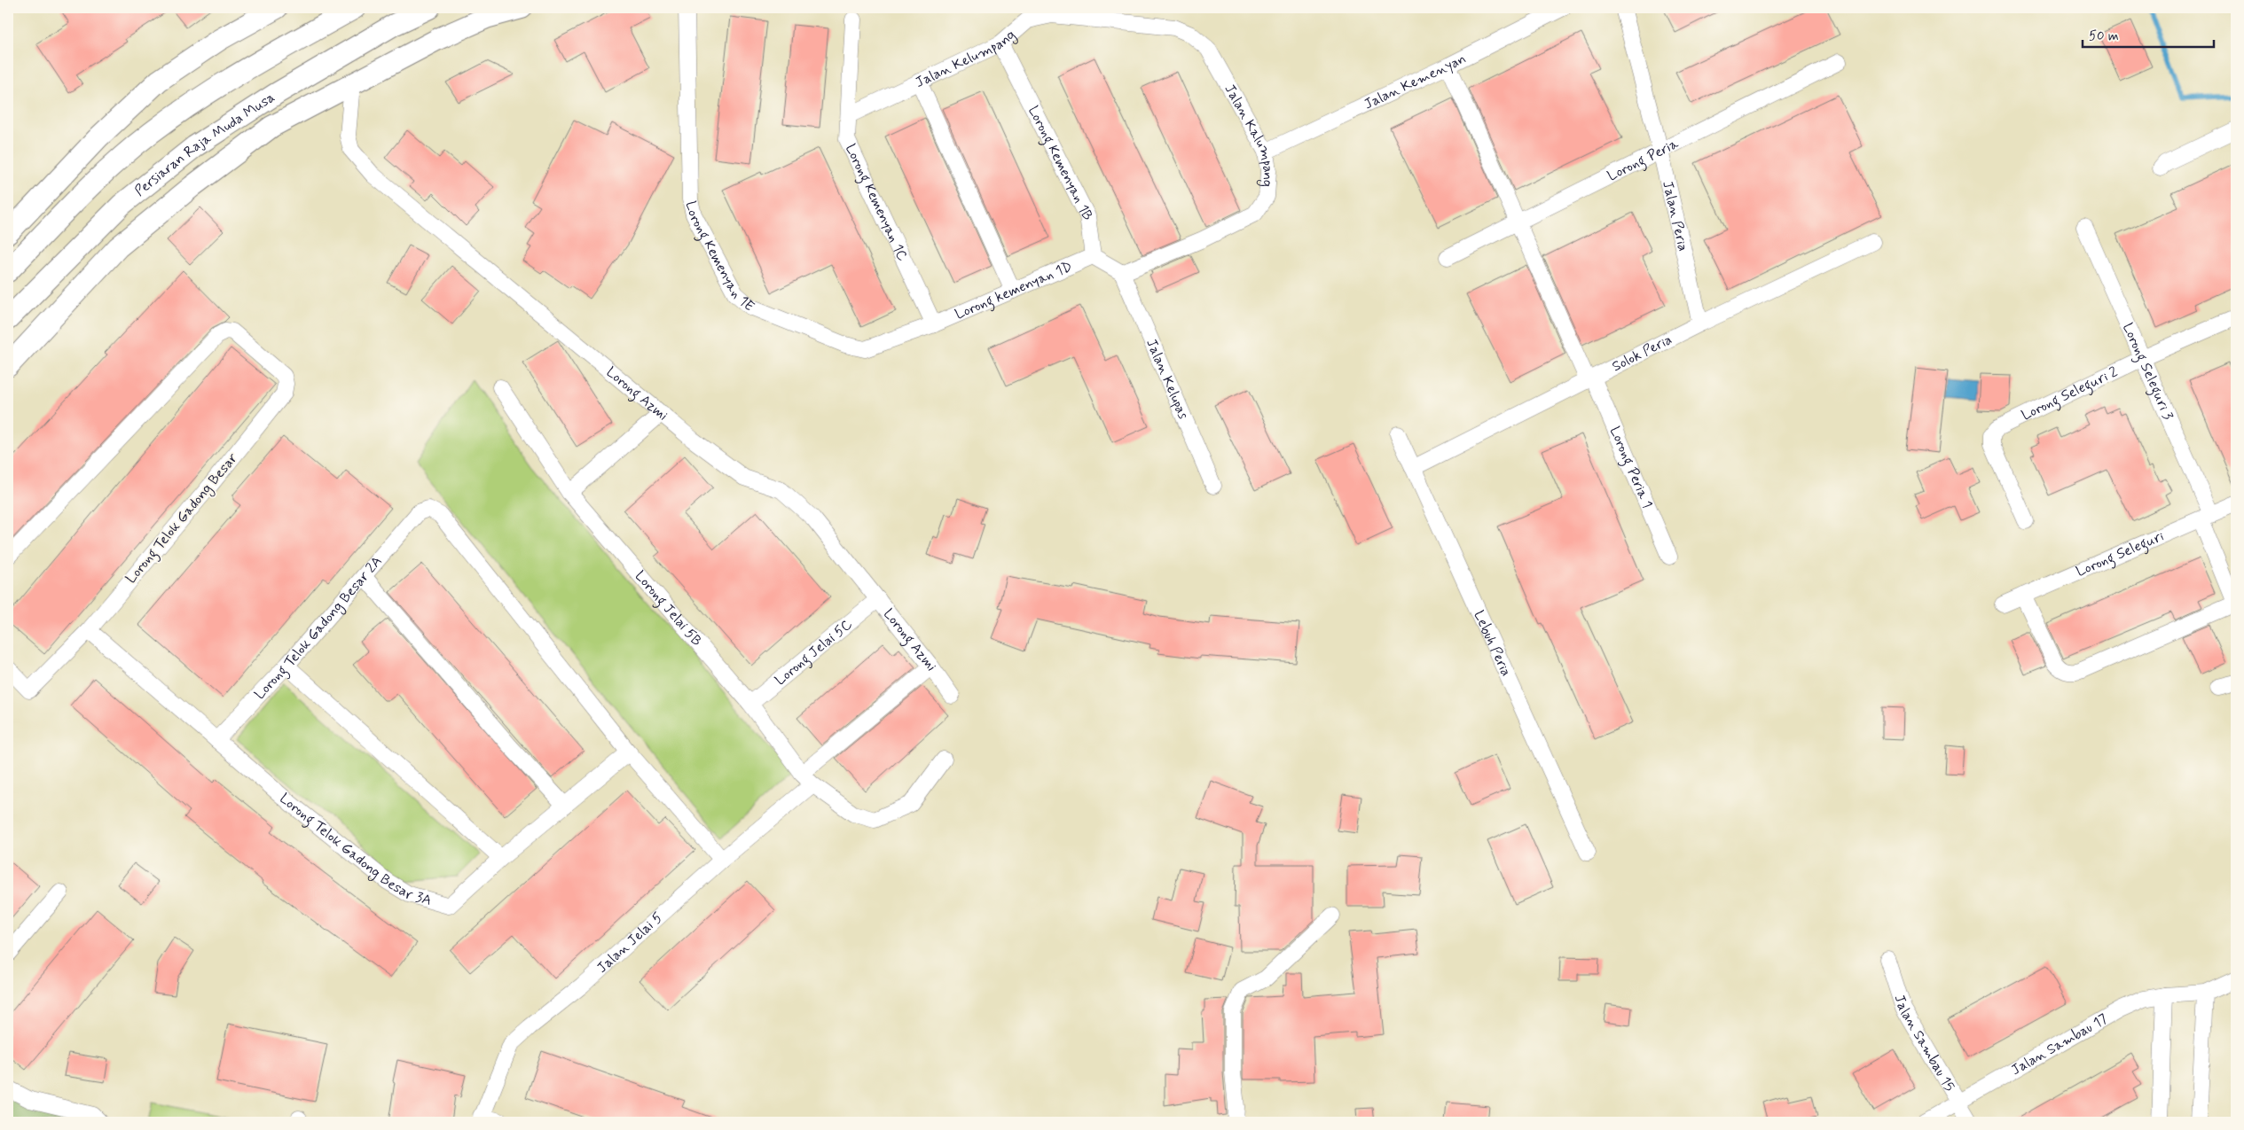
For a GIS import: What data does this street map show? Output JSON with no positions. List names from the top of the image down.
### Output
{
  "streets": {
    "street": [
      "Jalan Kelumpang",
      "Jalan Kemenyan",
      "Jalan Kalumpang",
      "Persiaran Raja Muda Musa",
      "Lorong Peria",
      "Lorong Kemenyan 1B",
      "Lorong Kemenyan 1C",
      "Jalan Peria",
      "Lorong Kemenyan 1E",
      "Lorong kemenyan 1D",
      "Solok Peria",
      "Lorong Seleguri 3",
      "Jalan Kelupas",
      "Lorong Azmi",
      "Lorong Seleguri 2",
      "Lorong Peria 1",
      "Lorong Telok Gadong Besar",
      "Lorong Seleguri",
      "Lorong Jelai 5B",
      "Lorong Telok Gadong Besar 2A",
      "Lebuh Peria",
      "Lorong Jelai 5C",
      "Lorong Telok Gadong Besar 3A",
      "Jalan Jelai 5",
      "Jalan Sambau 15",
      "Jalan Sambau 17"
    ]
  },
  "crossings": [
    ["Jalan Kelumpang", "Jalan Kalumpang"],
    ["Jalan Kelumpang", "Lorong Kemenyan 1B"],
    ["Jalan Kelumpang", "Lorong Kemenyan 1C"],
    ["Jalan Kemenyan", "Jalan Kalumpang"],
    ["Jalan Kemenyan", "Lorong Peria 1"],
    ["Jalan Kalumpang", "Jalan Kelupas"],
    ["Lorong Peria", "Jalan Peria"],
    ["Lorong Peria", "Lorong Peria 1"],
    ["Lorong Kemenyan 1B", "Lorong kemenyan 1D"],
    ["Lorong Kemenyan 1C", "Lorong Kemenyan 1E"],
    ["Lorong Kemenyan 1C", "Lorong kemenyan 1D"],
    ["Jalan Peria", "Solok Peria"],
    ["Lorong Kemenyan 1E", "Lorong kemenyan 1D"],
    ["Solok Peria", "Lorong Peria 1"],
    ["Solok Peria", "Lebuh Peria"],
    ["Lorong Seleguri 3", "Lorong Seleguri 2"],
    ["Lorong Seleguri 3", "Lorong Seleguri"],
    ["Lorong Azmi", "Lorong Jelai 5C"],
    ["Lorong Azmi", "Jalan Jelai 5"],
    ["Lorong Telok Gadong Besar", "Lorong Telok Gadong Besar 3A"],
    ["Lorong Jelai 5B", "Lorong Jelai 5C"],
    ["Lorong Jelai 5B", "Jalan Jelai 5"],
    ["Lorong Telok Gadong Besar 2A", "Lorong Telok Gadong Besar 3A"],
    ["Jalan Sambau 15", "Jalan Sambau 17"]
  ],
  "scale_bar": "50 m"
}
